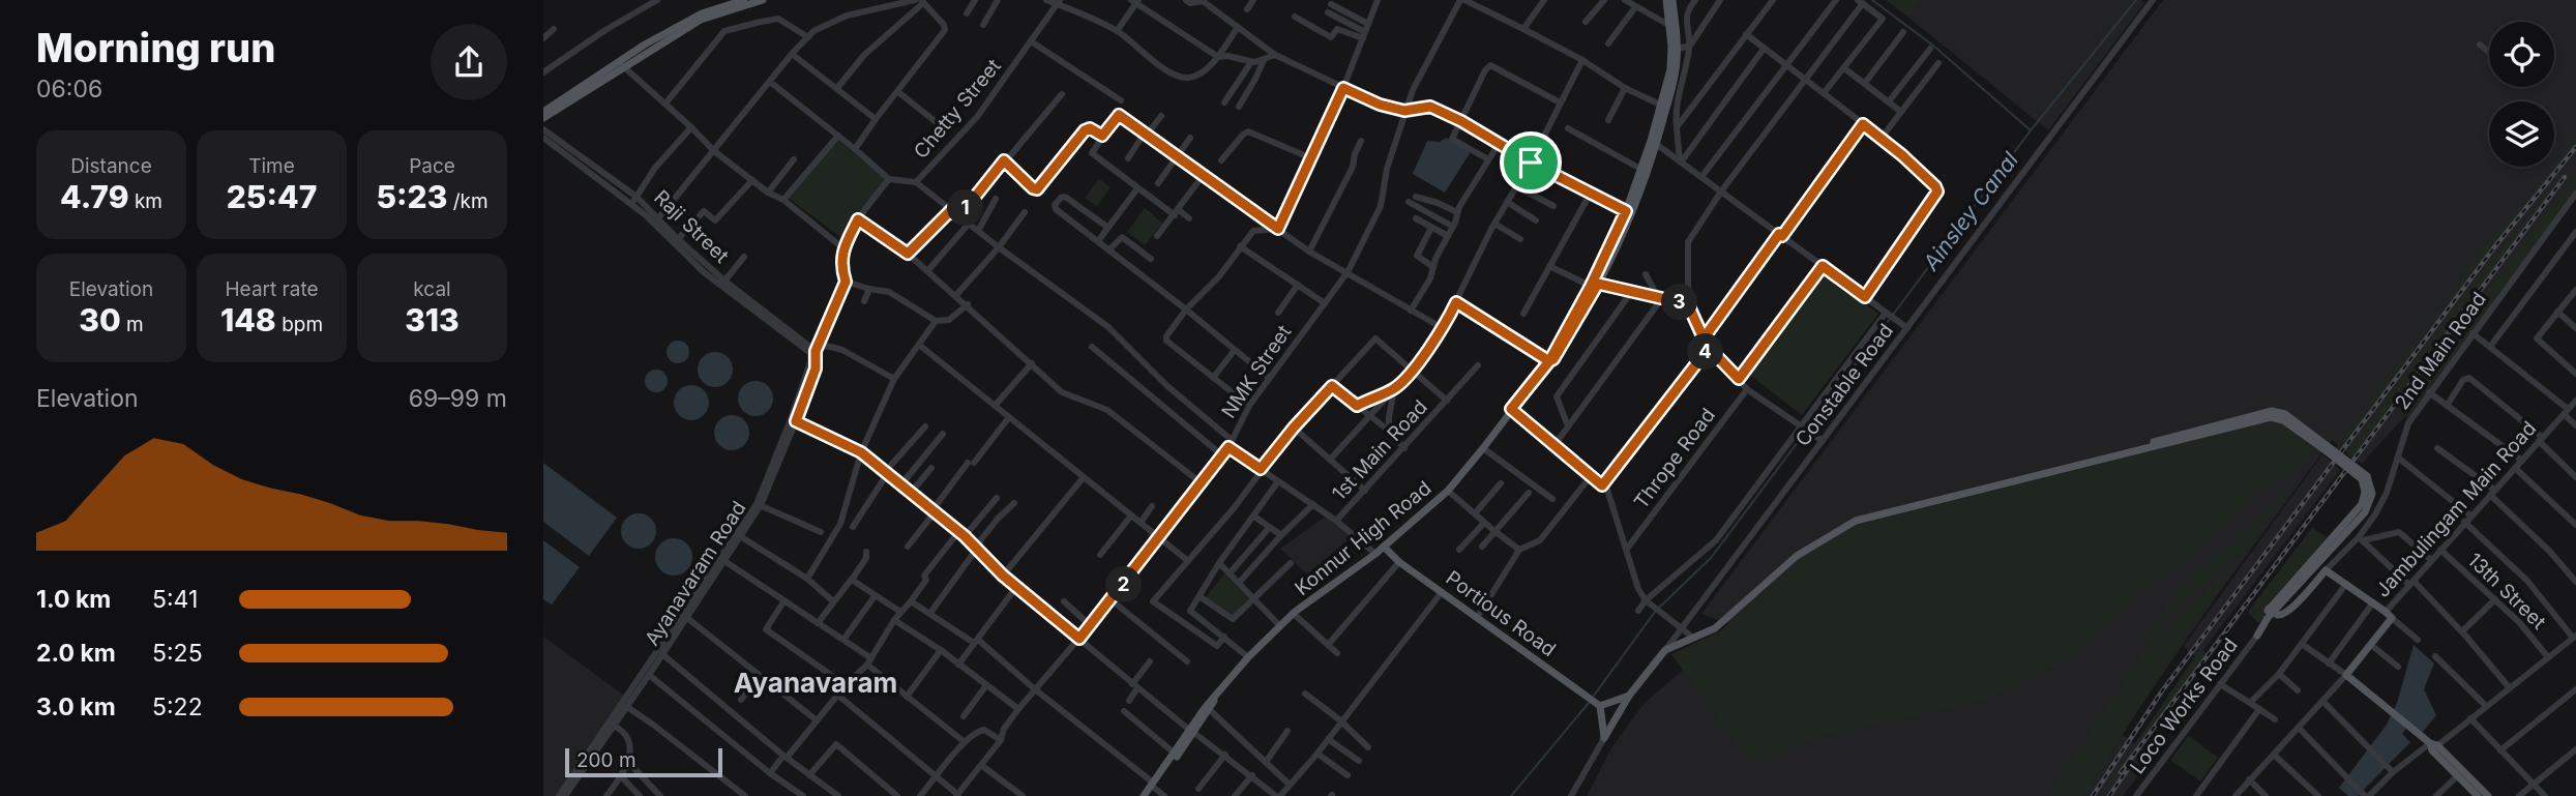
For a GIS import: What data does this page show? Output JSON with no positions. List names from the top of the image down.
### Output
{
  "streets": {
    "main road": [
      "Constable Road",
      "Jambulingam Main Road",
      "Konnur High Road",
      "Portious Road"
    ],
    "street": [
      "Chetty Street",
      "Raji Street",
      "2nd Main Road",
      "NMK Street",
      "1st Main Road",
      "Thrope Road",
      "Ayanavaram Road",
      "13th Street",
      "Loco Works Road"
    ]
  },
  "crossings": [
    ["Raji Street", "Ayanavaram Road"],
    ["Jambulingam Main Road", "13th Street"],
    ["Konnur High Road", "Portious Road"]
  ],
  "districts": ["Ayanavaram"],
  "water": ["Ainsley Canal"],
  "scale_bar": "200 m",
  "page": {
    "heading": ["Morning run", "06:06"],
    "stats": [
      ["Distance", "4.79 km"],
      ["Time", "25:47"],
      ["Pace", "5:23 /km"],
      ["Elevation", "30 m"],
      ["Heart rate", "148 bpm"],
      ["kcal", "313"]
    ],
    "pins": [
      "1",
      "3",
      "4",
      "2"
    ],
    "chart": ["Elevation", "69–99 m"],
    "list": [
      {
        "name": "1.0 km",
        "note": "5:41"
      },
      {
        "name": "2.0 km",
        "note": "5:25"
      },
      {
        "name": "3.0 km",
        "note": "5:22"
      }
    ],
    "scale": "200 m"
  }
}
